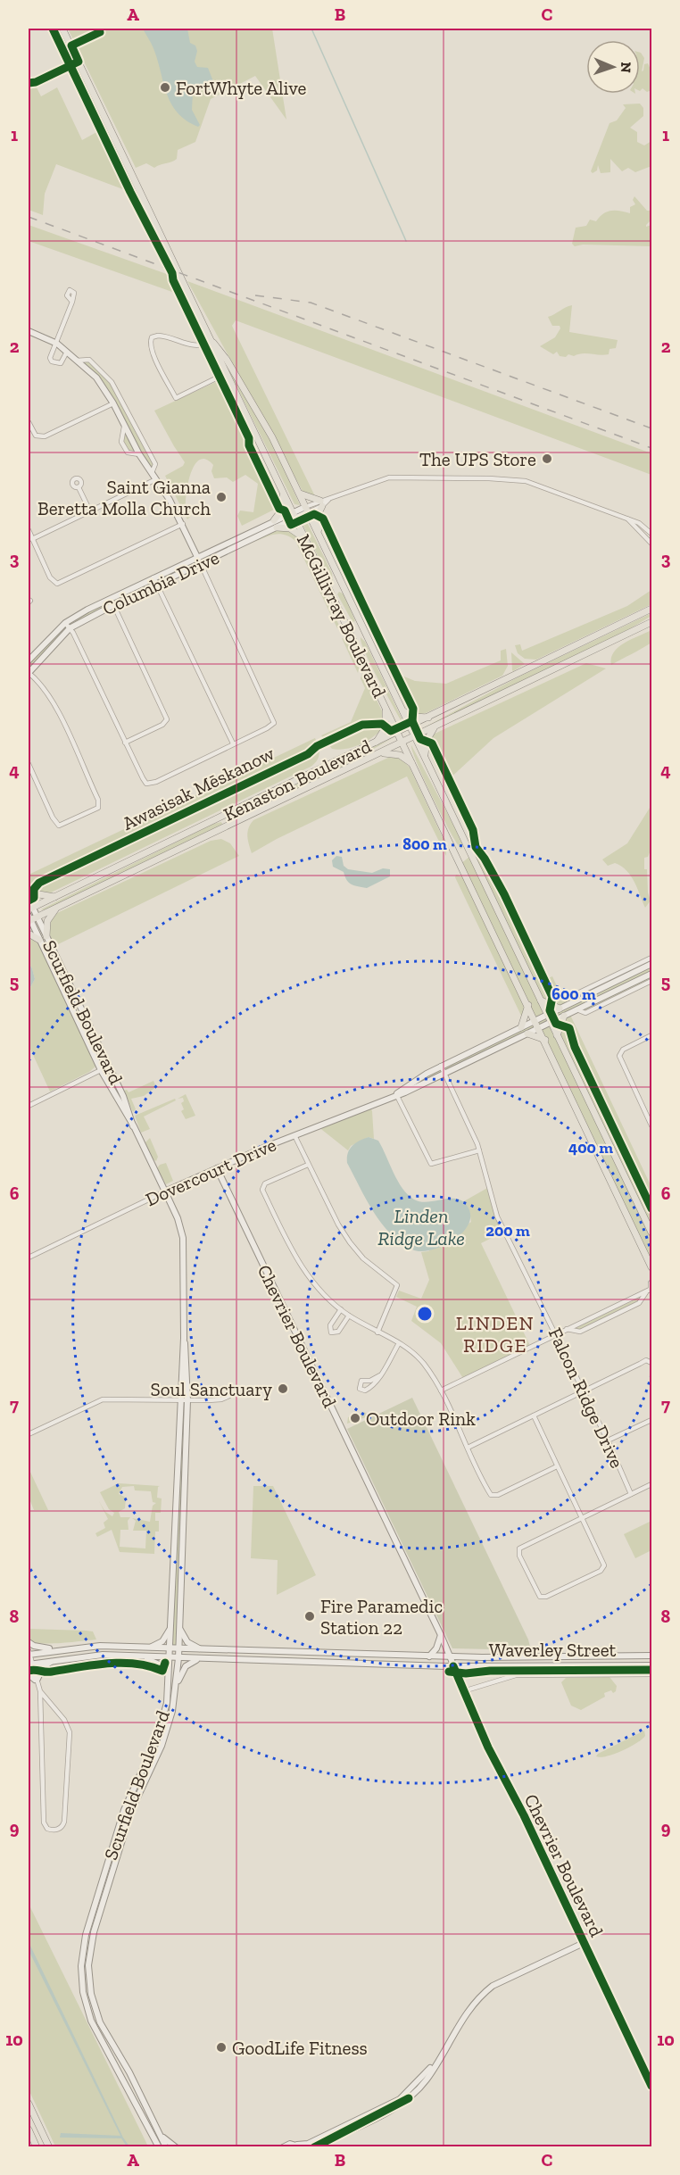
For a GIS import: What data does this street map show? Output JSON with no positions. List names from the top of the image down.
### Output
{
  "streets": {
    "main road": ["McGillivray Boulevard", "Kenaston Boulevard"],
    "street": [
      "Columbia Drive",
      "Scurfield Boulevard",
      "Dovercourt Drive",
      "Chevrier Boulevard",
      "Falcon Ridge Drive",
      "Waverley Street"
    ],
    "cycle path": ["Awasisak Mēskanow"]
  },
  "crossings": [
    ["Columbia Drive", "McGillivray Boulevard"],
    ["McGillivray Boulevard", "Kenaston Boulevard"],
    ["McGillivray Boulevard", "Dovercourt Drive"],
    ["Kenaston Boulevard", "Scurfield Boulevard"],
    ["Scurfield Boulevard", "Dovercourt Drive"],
    ["Scurfield Boulevard", "Waverley Street"],
    ["Dovercourt Drive", "Chevrier Boulevard"],
    ["Dovercourt Drive", "Falcon Ridge Drive"],
    ["Chevrier Boulevard", "Waverley Street"]
  ],
  "districts": ["LINDEN RIDGE"],
  "water": ["Linden Ridge Lake"],
  "places": [
    "FortWhyte Alive",
    "The UPS Store",
    "Saint Gianna Beretta Molla Church",
    "Soul Sanctuary",
    "Outdoor Rink",
    "Fire Paramedic Station 22",
    "GoodLife Fitness"
  ],
  "north": "right",
  "grid": {
    "columns": ["A", "B", "C"],
    "rows": [
      "1",
      "2",
      "3",
      "4",
      "5",
      "6",
      "7",
      "8",
      "9",
      "10"
    ]
  },
  "rings": [
    "800 m",
    "600 m",
    "400 m",
    "200 m"
  ]
}
